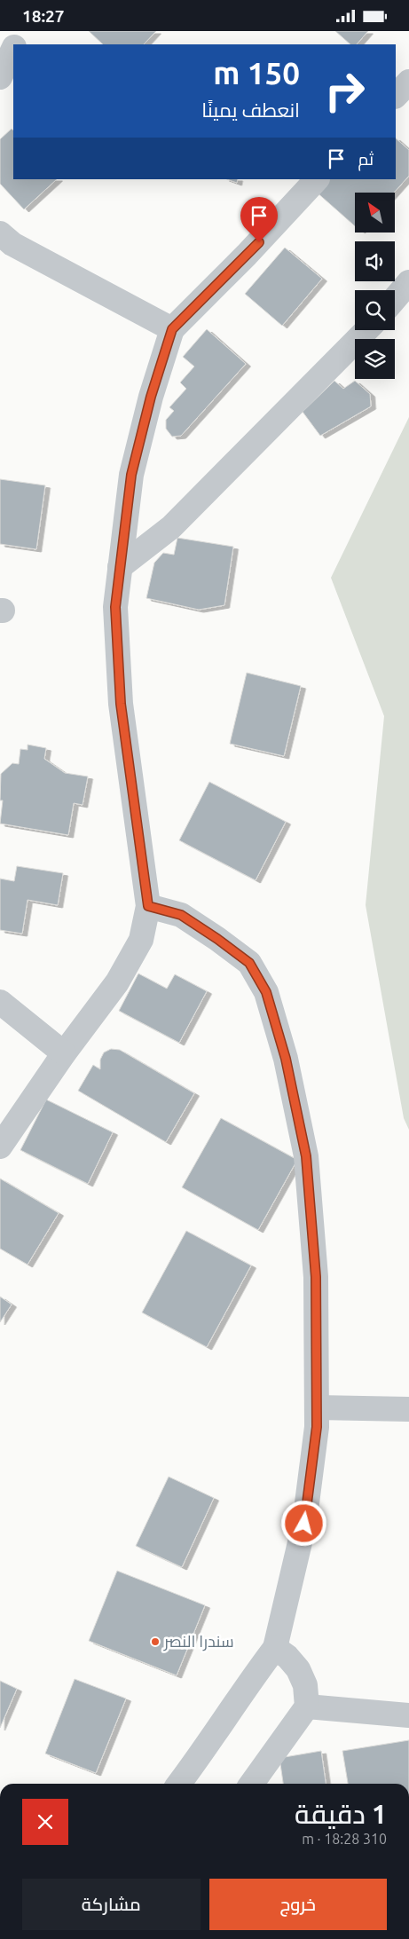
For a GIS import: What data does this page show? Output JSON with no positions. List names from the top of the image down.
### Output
{
  "places": ["سندرا النصر"],
  "north": "top left",
  "page": {
    "status": "18:27",
    "turn": ["150 m", "انعطف يمينًا"],
    "then": "ثم",
    "heading": ["1 دقيقة", "310 m · 18:28"],
    "buttons": ["خروج", "مشاركة"]
  }
}
